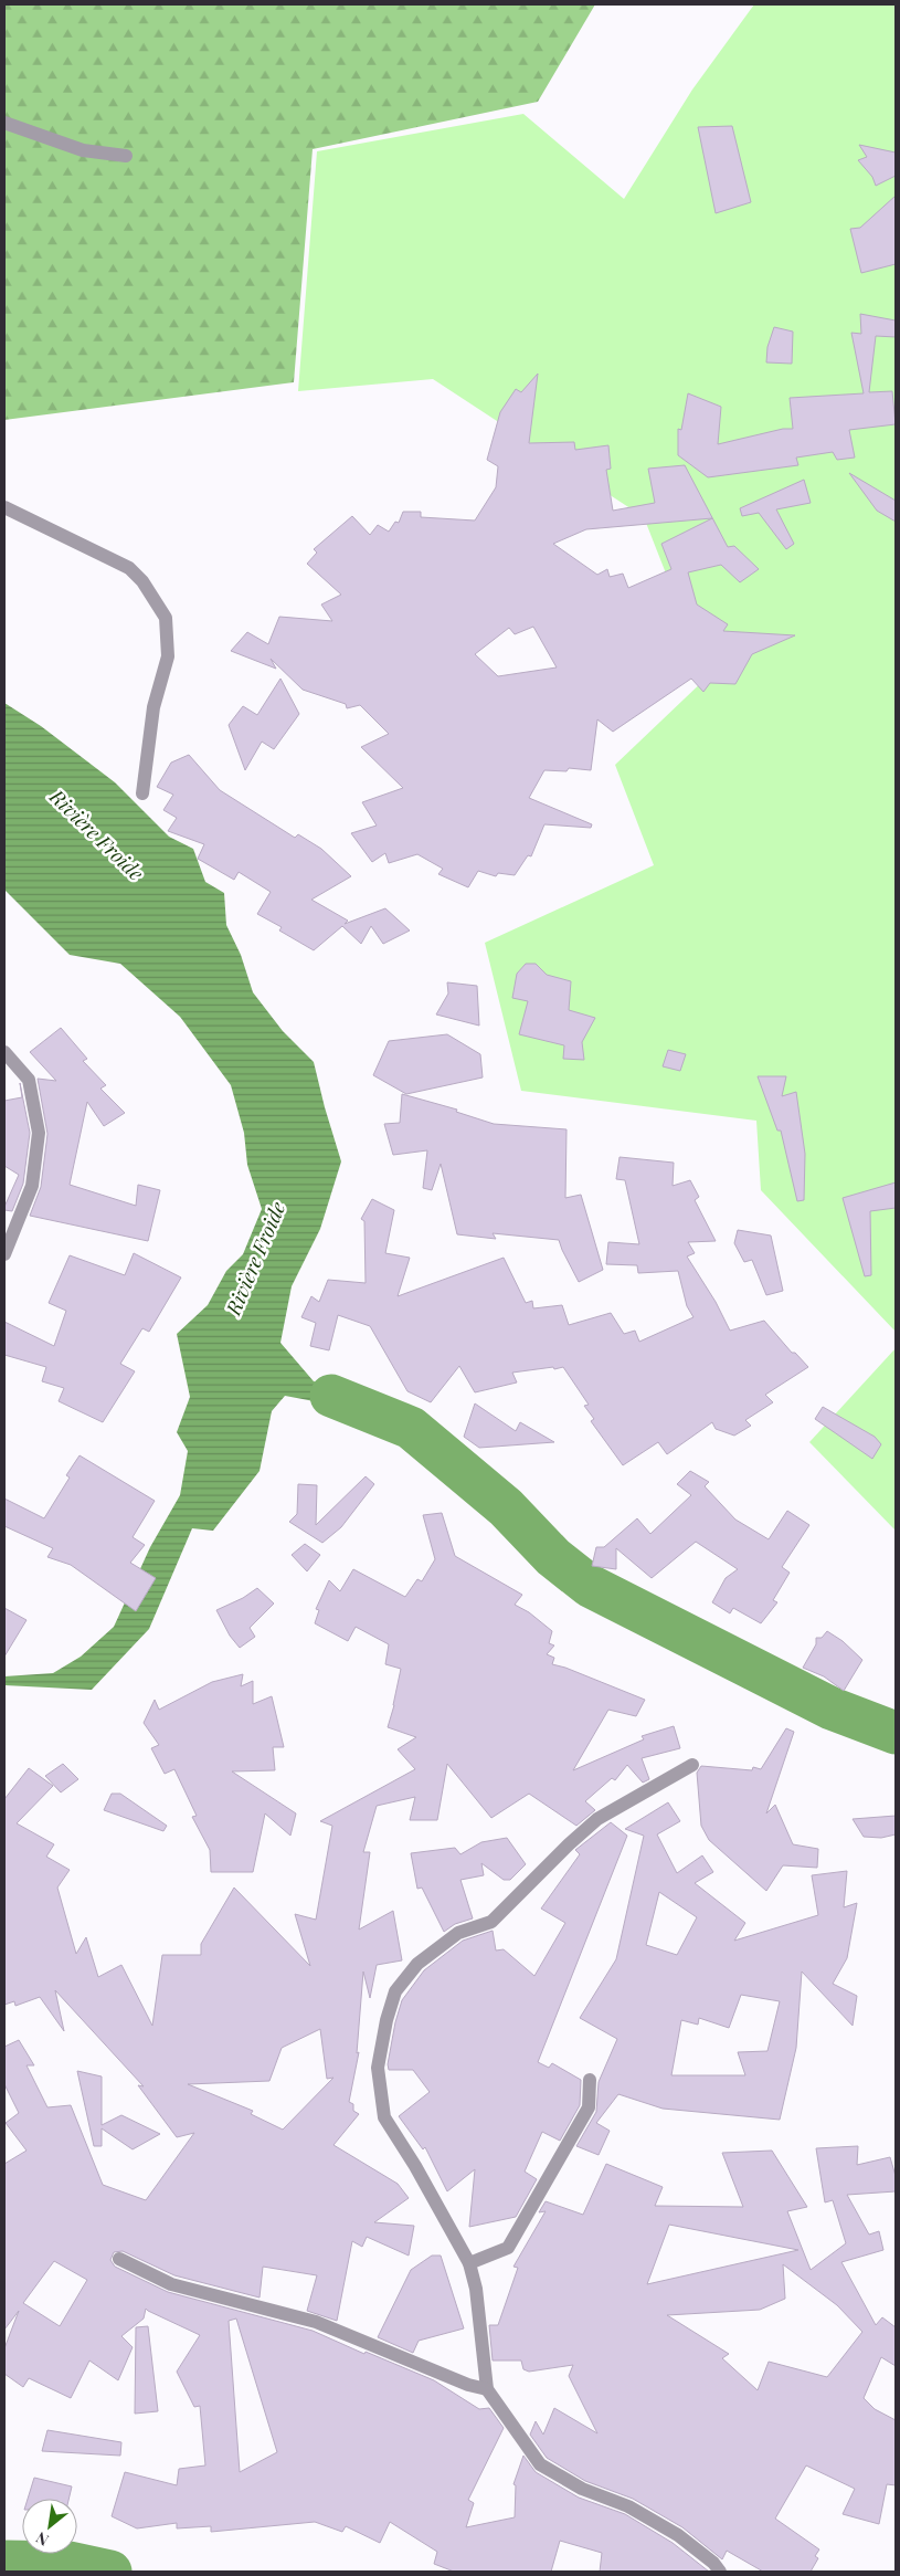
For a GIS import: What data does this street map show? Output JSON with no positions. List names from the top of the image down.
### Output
{
  "water": ["Rivière Froide"],
  "north": "bottom left"
}
